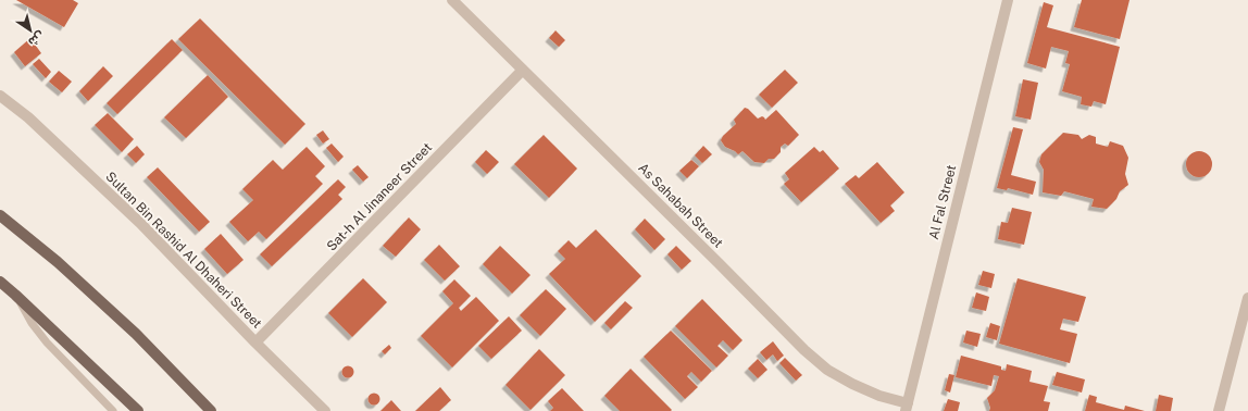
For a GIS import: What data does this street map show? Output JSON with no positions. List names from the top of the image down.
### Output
{
  "streets": {
    "street": [
      "Sat-h Al Jinaneer Street",
      "Al Fal Street",
      "As Sahabah Street",
      "Sultan Bin Rashid Al Dhaheri Street"
    ]
  },
  "crossings": [
    ["Sat-h Al Jinaneer Street", "As Sahabah Street"],
    ["Sat-h Al Jinaneer Street", "Sultan Bin Rashid Al Dhaheri Street"],
    ["Al Fal Street", "As Sahabah Street"]
  ],
  "north": "bottom right"
}
